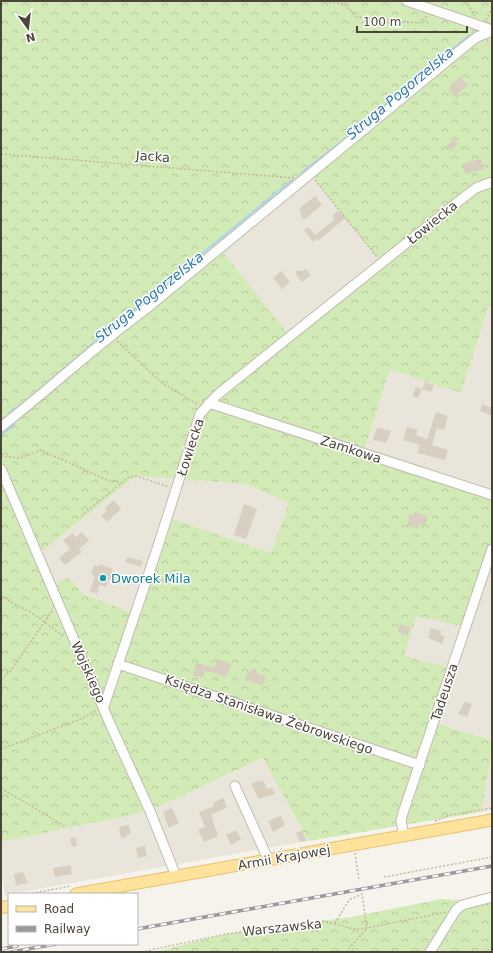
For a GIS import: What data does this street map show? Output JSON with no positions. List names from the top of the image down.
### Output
{
  "streets": {
    "main road": ["Armii Krajowej"],
    "street": [
      "Łowiecka",
      "Zamkowa",
      "Wojskiego",
      "Tadeusza",
      "Księdza Stanisława Żebrowskiego"
    ],
    "path": ["Jacka", "Warszawska"]
  },
  "crossings": [
    ["Łowiecka", "Zamkowa"],
    ["Łowiecka", "Wojskiego"],
    ["Łowiecka", "Księdza Stanisława Żebrowskiego"],
    ["Wojskiego", "Armii Krajowej"],
    ["Tadeusza", "Księdza Stanisława Żebrowskiego"],
    ["Tadeusza", "Armii Krajowej"]
  ],
  "water": ["Struga Pogorzelska"],
  "places": ["Dworek Mila"],
  "legend": ["Road", "Railway"],
  "scale_bar": "100 m",
  "north": "bottom"
}
